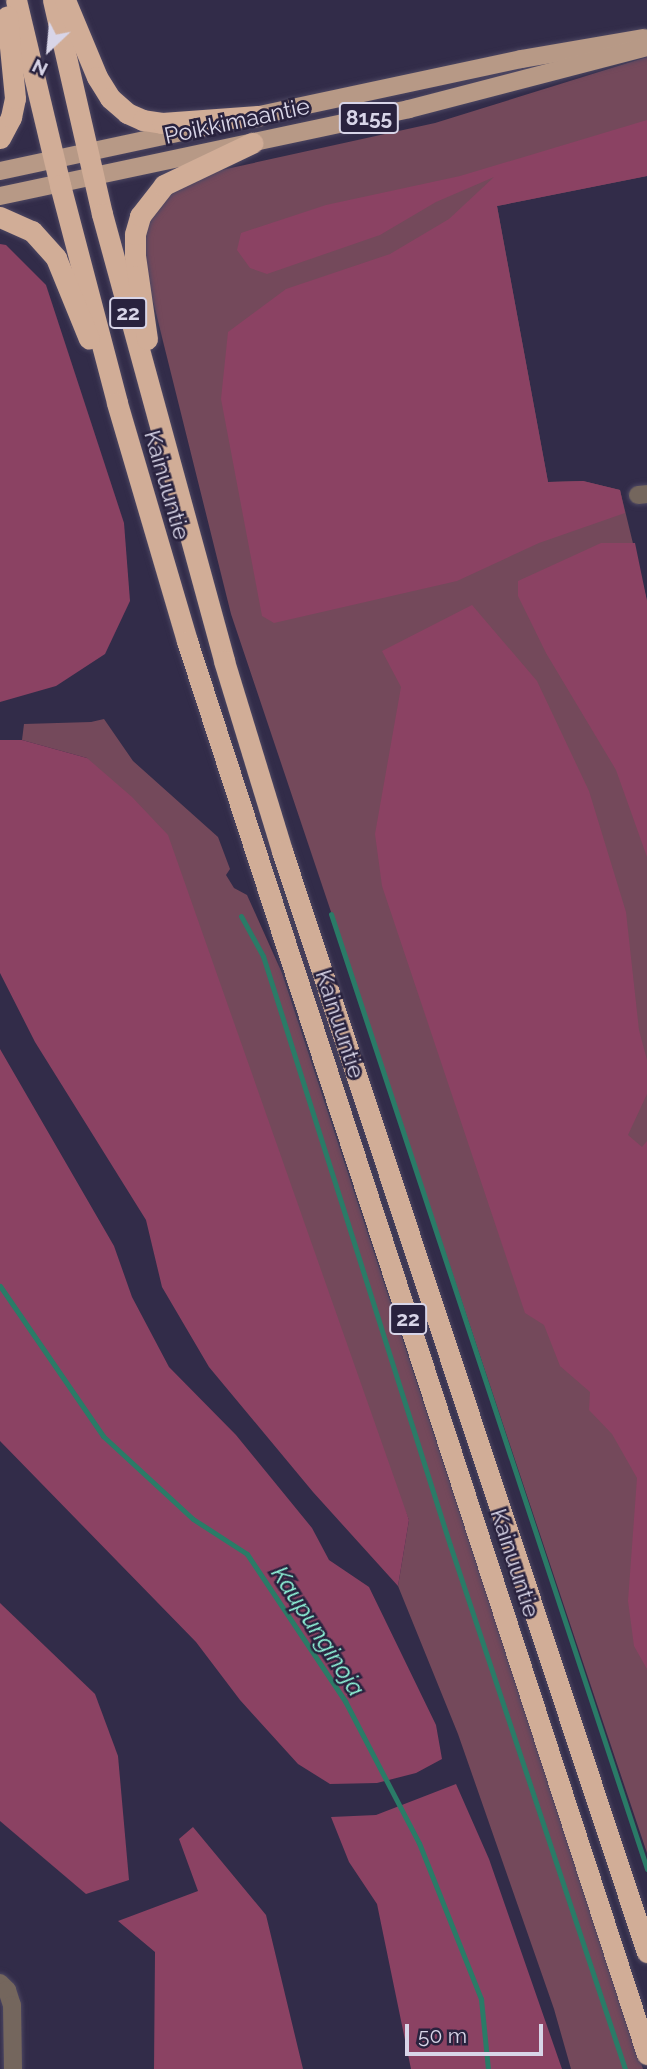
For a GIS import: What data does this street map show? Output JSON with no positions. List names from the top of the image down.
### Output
{
  "streets": {
    "highway": ["22", "Kainuuntie"],
    "main road": ["8155", "Poikkimaantie"]
  },
  "crossings": [
    ["Poikkimaantie", "Kainuuntie"]
  ],
  "water": ["Kaupunginoja"],
  "scale_bar": "50 m",
  "north": "bottom left"
}
